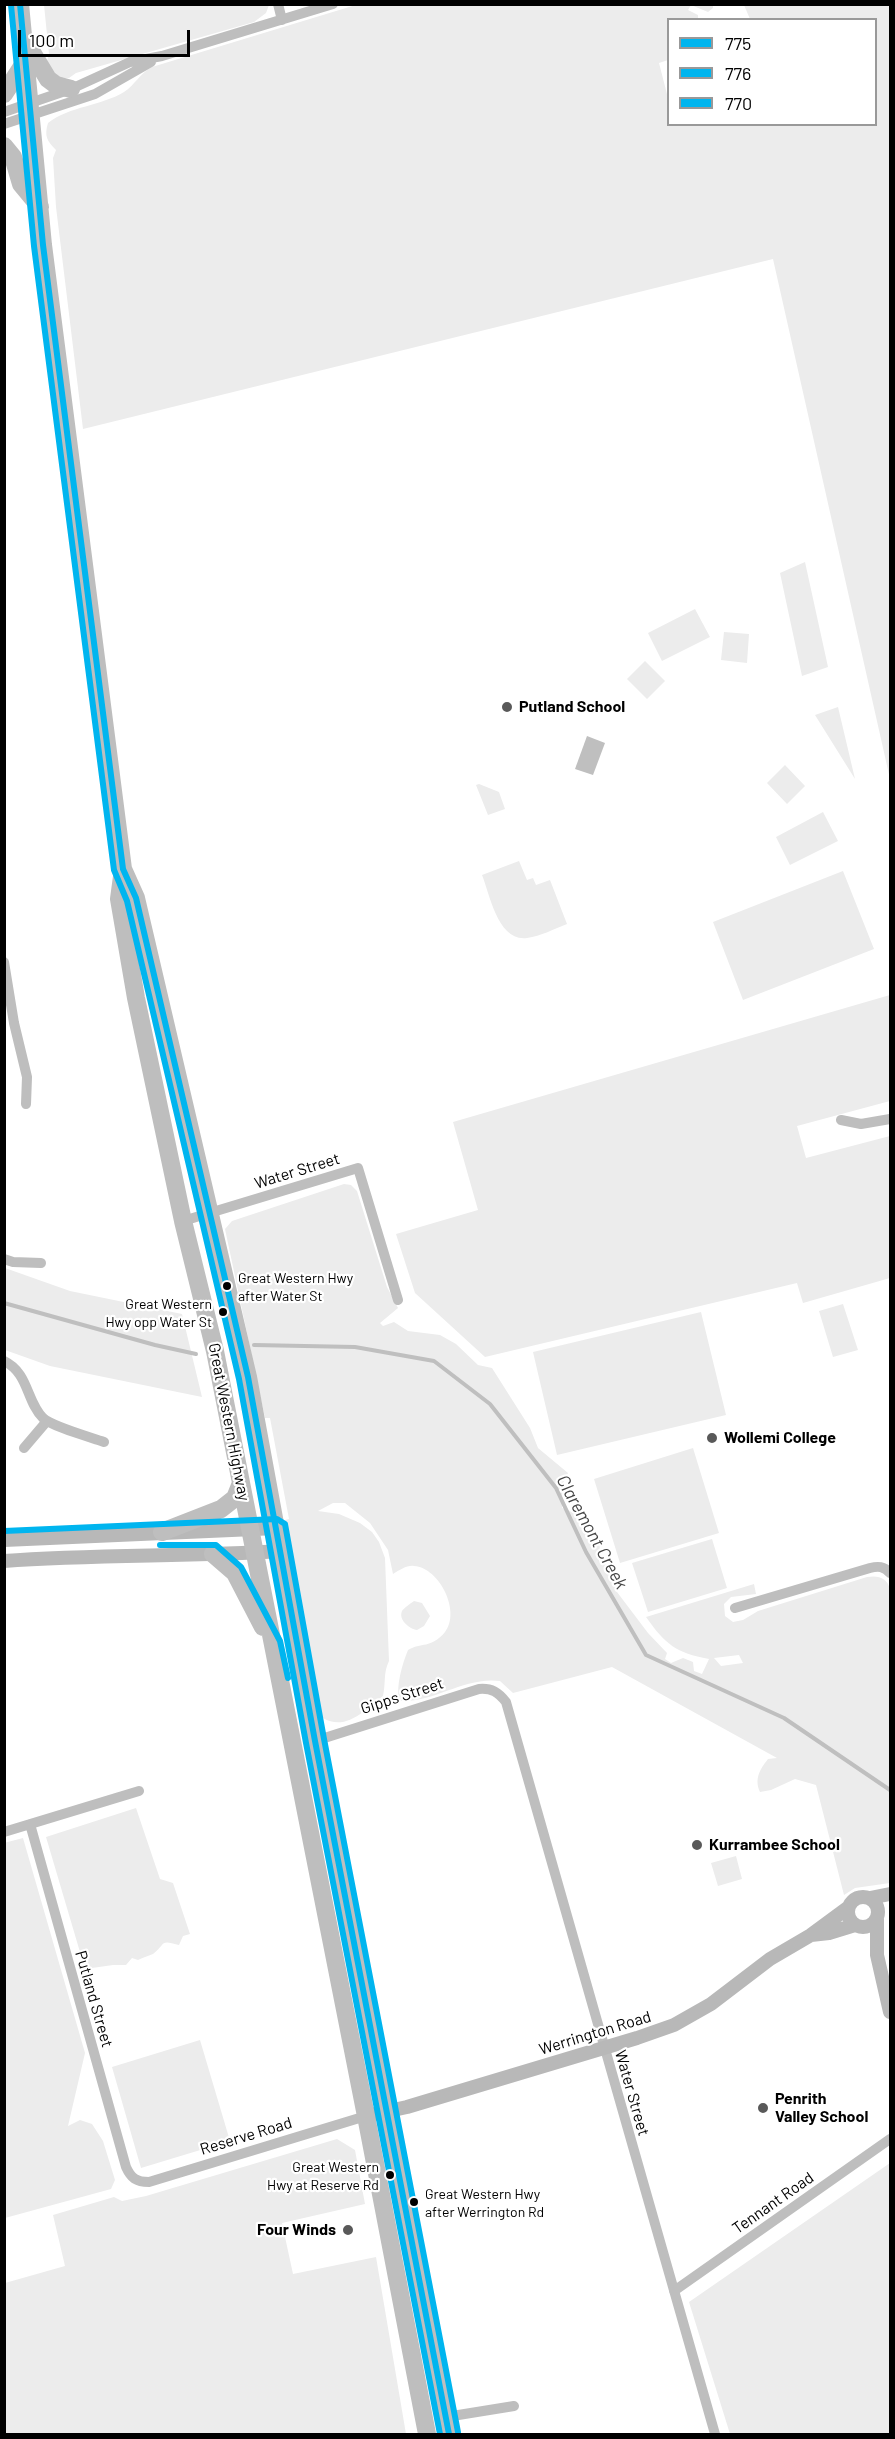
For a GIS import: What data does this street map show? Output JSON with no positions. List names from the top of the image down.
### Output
{
  "streets": {
    "highway": ["Great Western Highway"],
    "main road": ["Werrington Road"],
    "street": [
      "Water Street",
      "Gipps Street",
      "Putland Street",
      "Reserve Road",
      "Tennant Road"
    ]
  },
  "crossings": [
    ["Water Street", "Great Western Highway"],
    ["Water Street", "Gipps Street"],
    ["Water Street", "Werrington Road"],
    ["Water Street", "Tennant Road"],
    ["Great Western Highway", "Gipps Street"],
    ["Great Western Highway", "Werrington Road"],
    ["Great Western Highway", "Reserve Road"],
    ["Putland Street", "Reserve Road"],
    ["Werrington Road", "Reserve Road"]
  ],
  "water": ["Claremont Creek"],
  "places": [
    "Putland School",
    "Great Western Hwy after Water St",
    "Great Western Hwy opp Water St",
    "Wollemi College",
    "Kurrambee School",
    "Penrith Valley School",
    "Great Western Hwy at Reserve Rd",
    "Great Western Hwy after Werrington Rd",
    "Four Winds"
  ],
  "lines": ["transit line 775", "transit line 776", "transit line 770"],
  "legend": ["775", "776", "770"],
  "scale_bar": "100 m"
}
